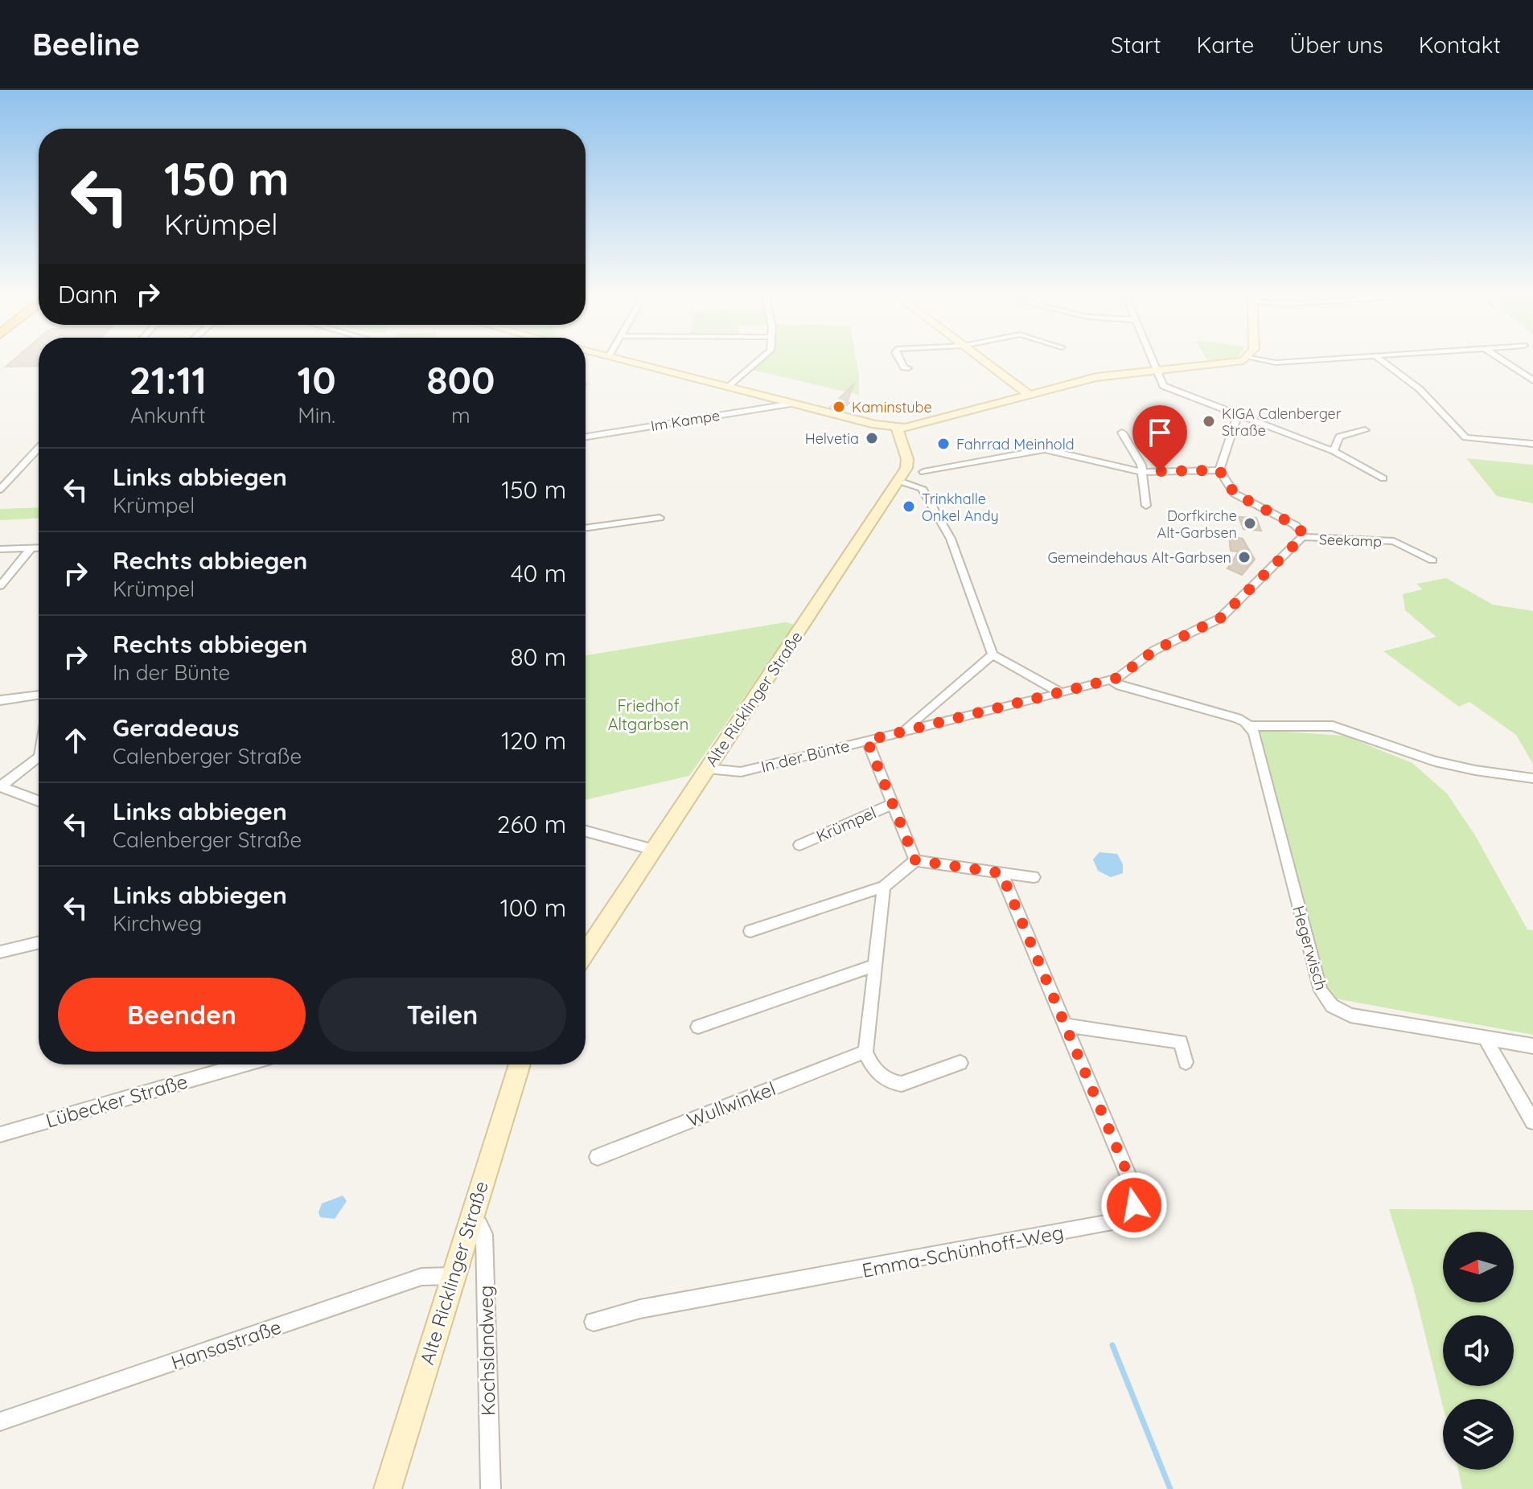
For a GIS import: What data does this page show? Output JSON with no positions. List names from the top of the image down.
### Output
{
  "streets": {
    "main road": ["Alte Ricklinger Straße"],
    "street": [
      "Im Kampe",
      "Seekamp",
      "In der Bünte",
      "Krümpel",
      "Hegerwisch",
      "Lübecker Straße",
      "Wullwinkel",
      "Emma-Schünhoff-Weg",
      "Hansastraße",
      "Kochslandweg"
    ]
  },
  "crossings": [
    ["Alte Ricklinger Straße", "In der Bünte"],
    ["Alte Ricklinger Straße", "Hansastraße"],
    ["Alte Ricklinger Straße", "Kochslandweg"],
    ["In der Bünte", "Krümpel"]
  ],
  "parks": ["Friedhof Altgarbsen"],
  "places": [
    "Kaminstube",
    "KIGA Calenberger Straße",
    "Helvetia",
    "Fahrrad Meinhold",
    "Trinkhalle Onkel Andy",
    "Dorfkirche Alt-Garbsen",
    "Gemeindehaus Alt-Garbsen"
  ],
  "north": "left",
  "page": {
    "header": "Beeline",
    "nav": [
      "Start",
      "Karte",
      "Über uns",
      "Kontakt"
    ],
    "turn": ["150 m", "Krümpel"],
    "then": "Dann",
    "eta": [
      "21:11",
      "Ankunft",
      "10",
      "Min.",
      "800",
      "m"
    ],
    "list": [
      {
        "name": "Links abbiegen",
        "note": "Krümpel",
        "value": "150 m"
      },
      {
        "name": "Rechts abbiegen",
        "note": "Krümpel",
        "value": "40 m"
      },
      {
        "name": "Rechts abbiegen",
        "note": "In der Bünte",
        "value": "80 m"
      },
      {
        "name": "Geradeaus",
        "note": "Calenberger Straße",
        "value": "120 m"
      },
      {
        "name": "Links abbiegen",
        "note": "Calenberger Straße",
        "value": "260 m"
      },
      {
        "name": "Links abbiegen",
        "note": "Kirchweg",
        "value": "100 m"
      }
    ],
    "buttons": ["Beenden", "Teilen"]
  }
}
